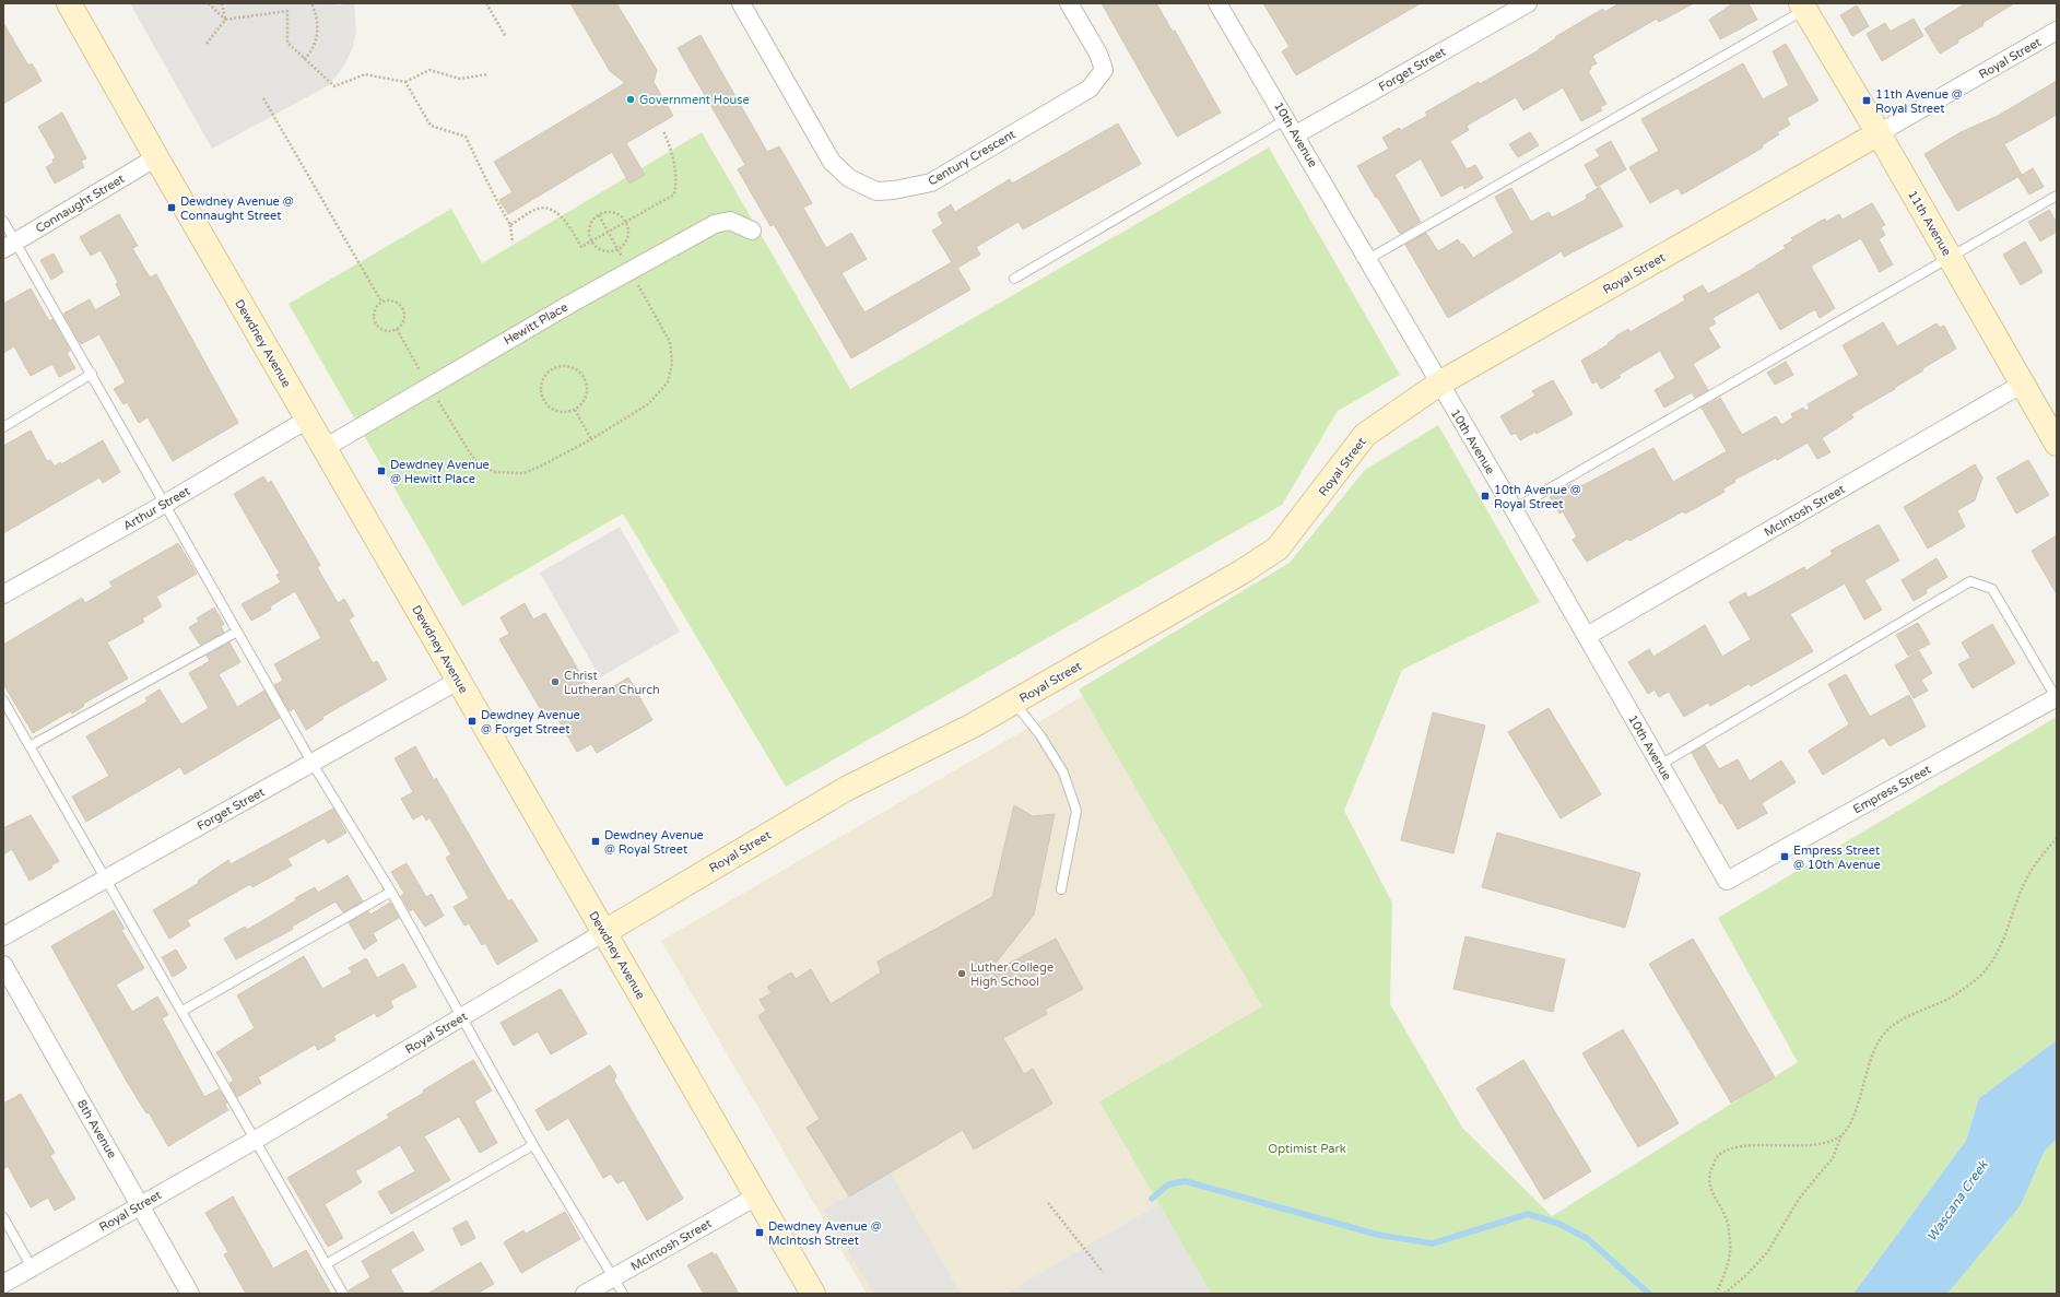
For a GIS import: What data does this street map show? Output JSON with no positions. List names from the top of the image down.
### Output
{
  "streets": {
    "street": [
      "Royal Street",
      "Forget Street",
      "10th Avenue",
      "Century Crescent",
      "Connaught Street",
      "11th Avenue",
      "Hewitt Place",
      "Dewdney Avenue",
      "Arthur Street",
      "McIntosh Street",
      "Empress Street",
      "8th Avenue"
    ]
  },
  "crossings": [
    ["Royal Street", "10th Avenue"],
    ["Royal Street", "11th Avenue"],
    ["Royal Street", "Dewdney Avenue"],
    ["Royal Street", "8th Avenue"],
    ["Forget Street", "10th Avenue"],
    ["Forget Street", "Dewdney Avenue"],
    ["10th Avenue", "McIntosh Street"],
    ["10th Avenue", "Empress Street"],
    ["Connaught Street", "Dewdney Avenue"],
    ["11th Avenue", "McIntosh Street"],
    ["Hewitt Place", "Dewdney Avenue"],
    ["Dewdney Avenue", "Arthur Street"],
    ["Dewdney Avenue", "McIntosh Street"]
  ],
  "water": ["Wascana Creek"],
  "parks": ["Optimist Park"],
  "places": {
    "other": ["Government House", "Christ Lutheran Church", "Luther College High School"],
    "transit": [
      "11th Avenue @ Royal Street",
      "Dewdney Avenue @ Connaught Street",
      "Dewdney Avenue @ Hewitt Place",
      "10th Avenue @ Royal Street",
      "Dewdney Avenue @ Forget Street",
      "Dewdney Avenue @ Royal Street",
      "Empress Street @ 10th Avenue",
      "Dewdney Avenue @ McIntosh Street"
    ]
  }
}
